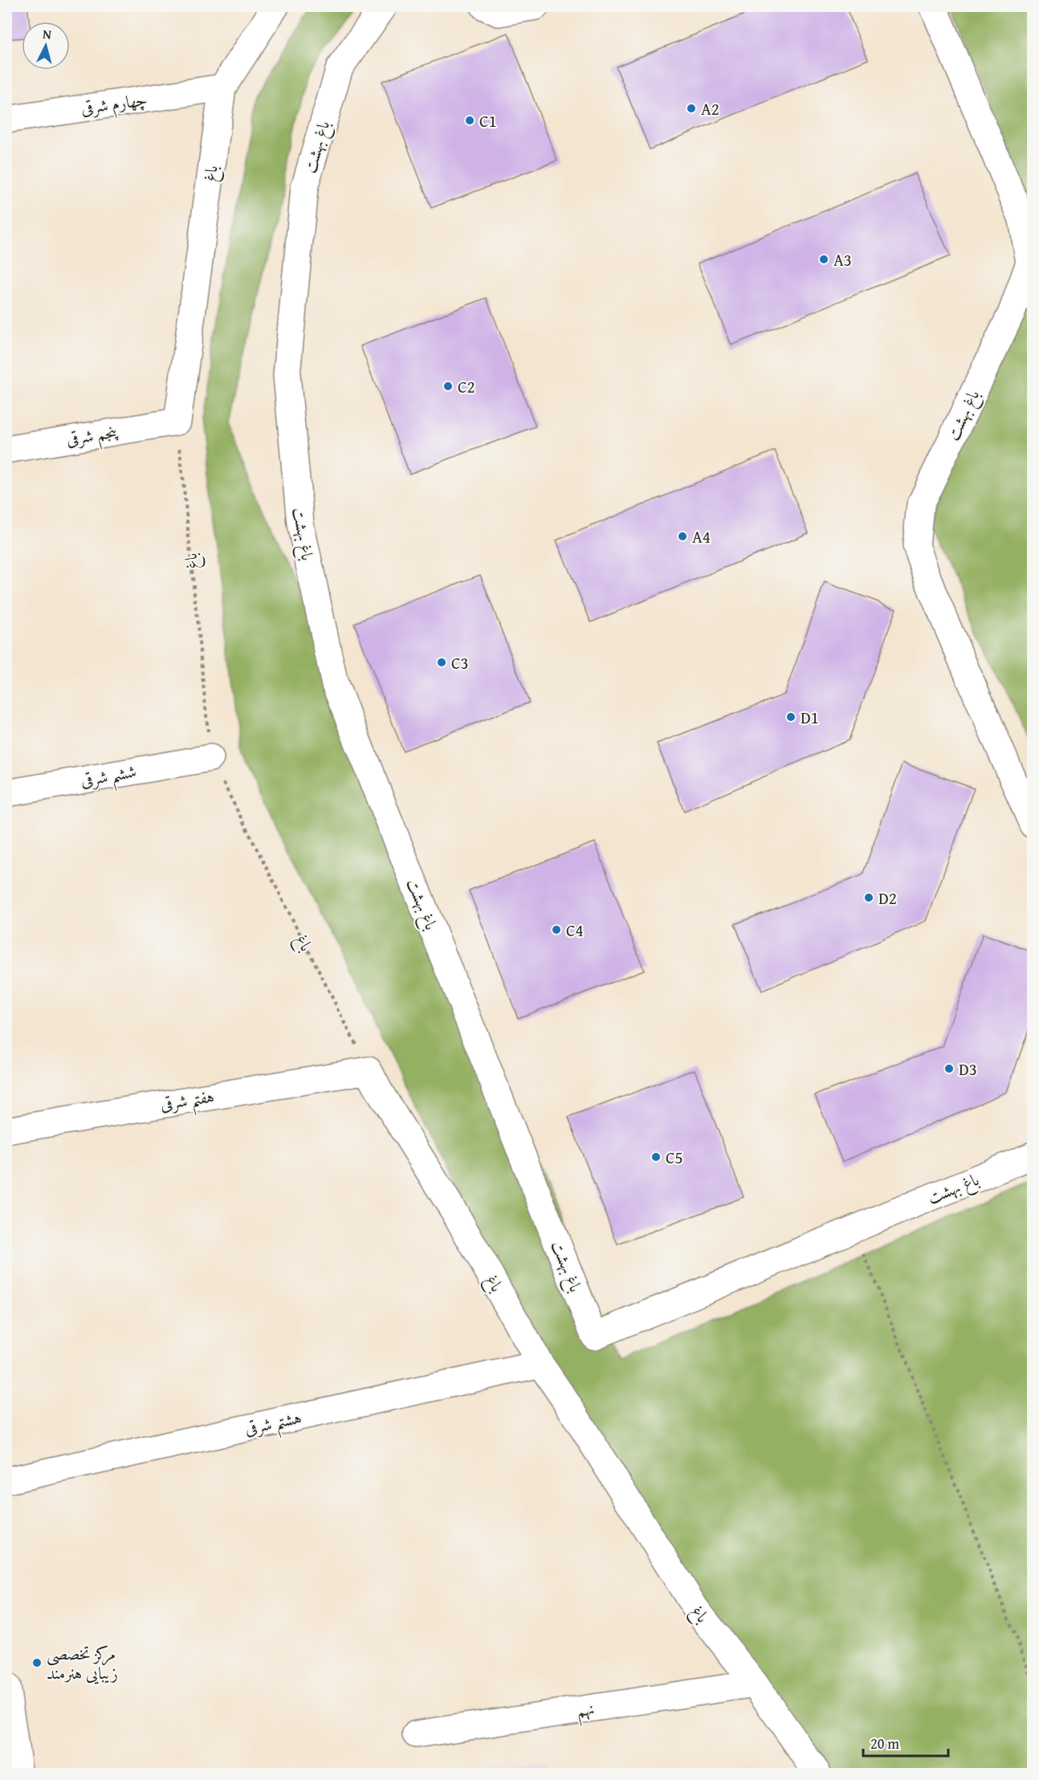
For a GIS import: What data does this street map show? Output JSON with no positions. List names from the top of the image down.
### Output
{
  "streets": {
    "street": [
      "چهارم شرقی",
      "باغ بهشت",
      "باغ",
      "پنجم شرقی",
      "ششم شرقی",
      "هفتم شرقی",
      "هشتم شرقی",
      "نهم"
    ]
  },
  "crossings": [
    ["چهارم شرقی", "باغ"],
    ["باغ", "پنجم شرقی"],
    ["باغ", "ششم شرقی"],
    ["باغ", "هفتم شرقی"],
    ["باغ", "هشتم شرقی"],
    ["باغ", "نهم"]
  ],
  "places": [
    "A2",
    "C1",
    "A3",
    "C2",
    "A4",
    "C3",
    "D1",
    "D2",
    "C4",
    "D3",
    "C5",
    "مرکز تخصصی زیبایی هنرمند"
  ],
  "scale_bar": "20 m",
  "north": "top"
}
